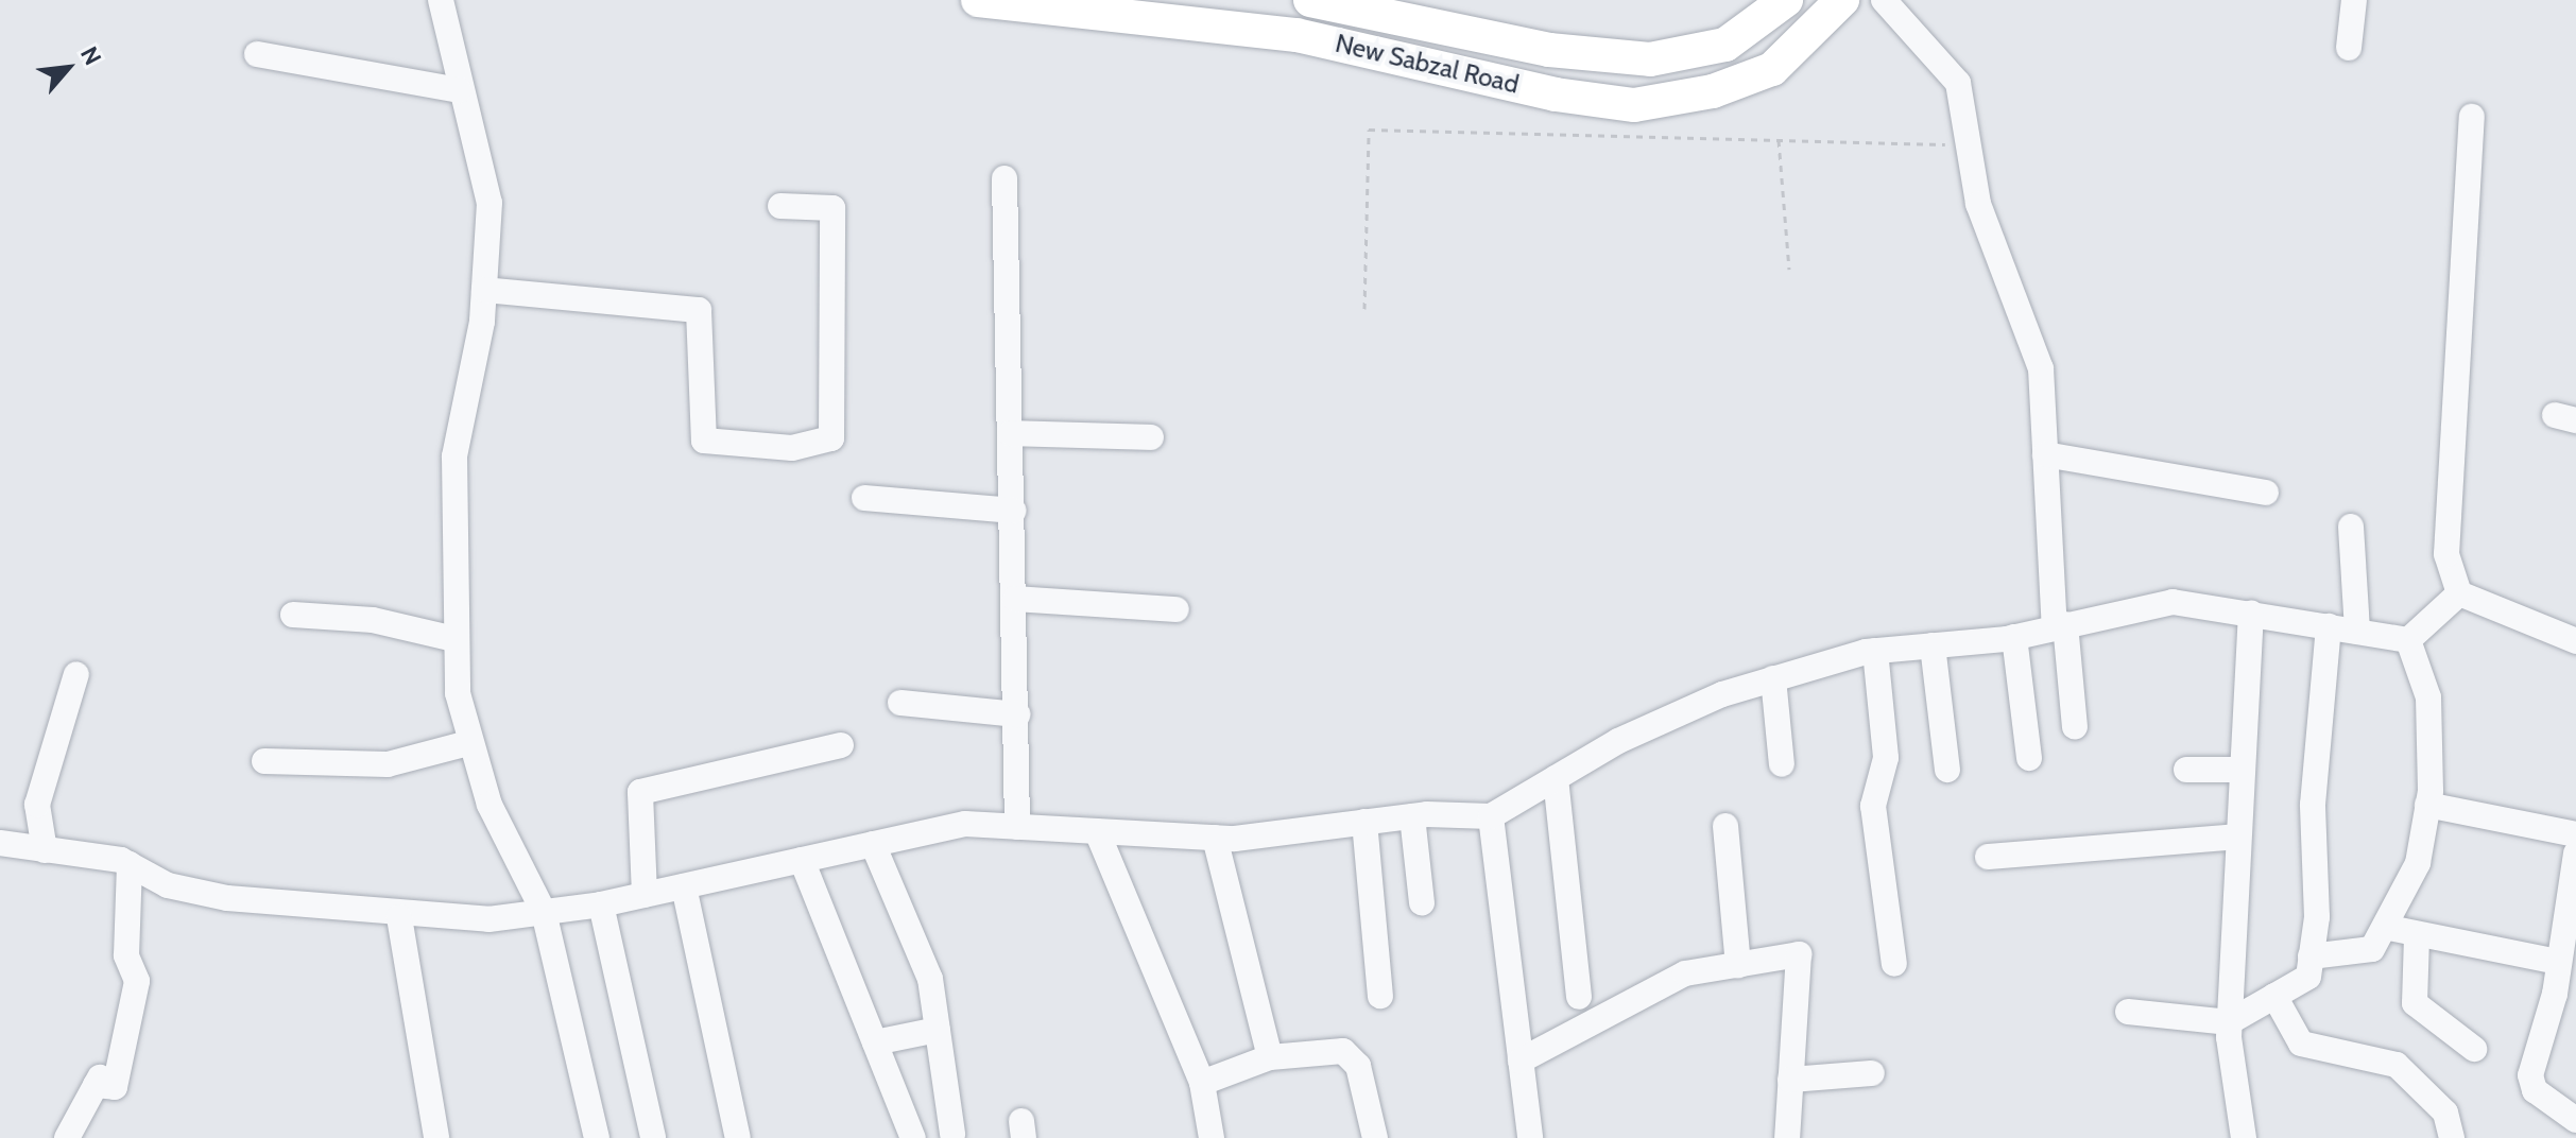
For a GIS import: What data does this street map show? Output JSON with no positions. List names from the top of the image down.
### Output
{
  "streets": {
    "main road": ["New Sabzal Road"]
  },
  "north": "top right"
}
